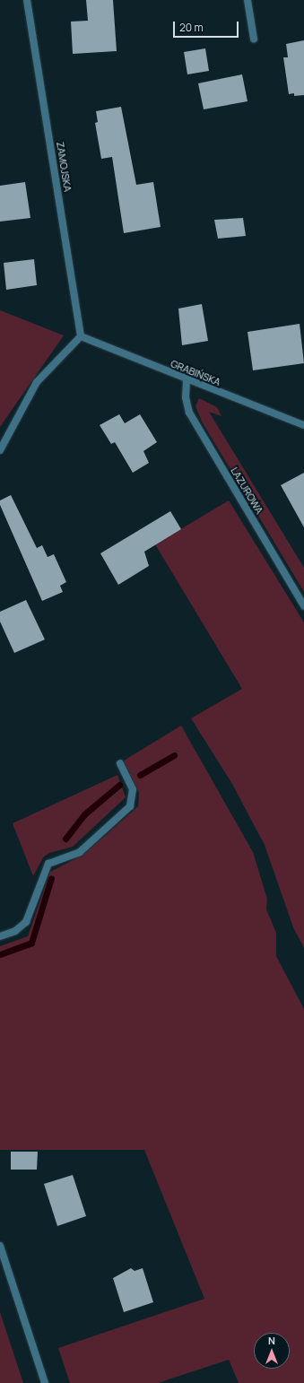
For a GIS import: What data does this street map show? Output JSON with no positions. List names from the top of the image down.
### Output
{
  "streets": {
    "street": ["ZAMOJSKA", "GRABIŃSKA", "LAZUROWA"]
  },
  "crossings": [
    ["ZAMOJSKA", "GRABIŃSKA"],
    ["GRABIŃSKA", "LAZUROWA"]
  ],
  "scale_bar": "20 m",
  "north": "top"
}
